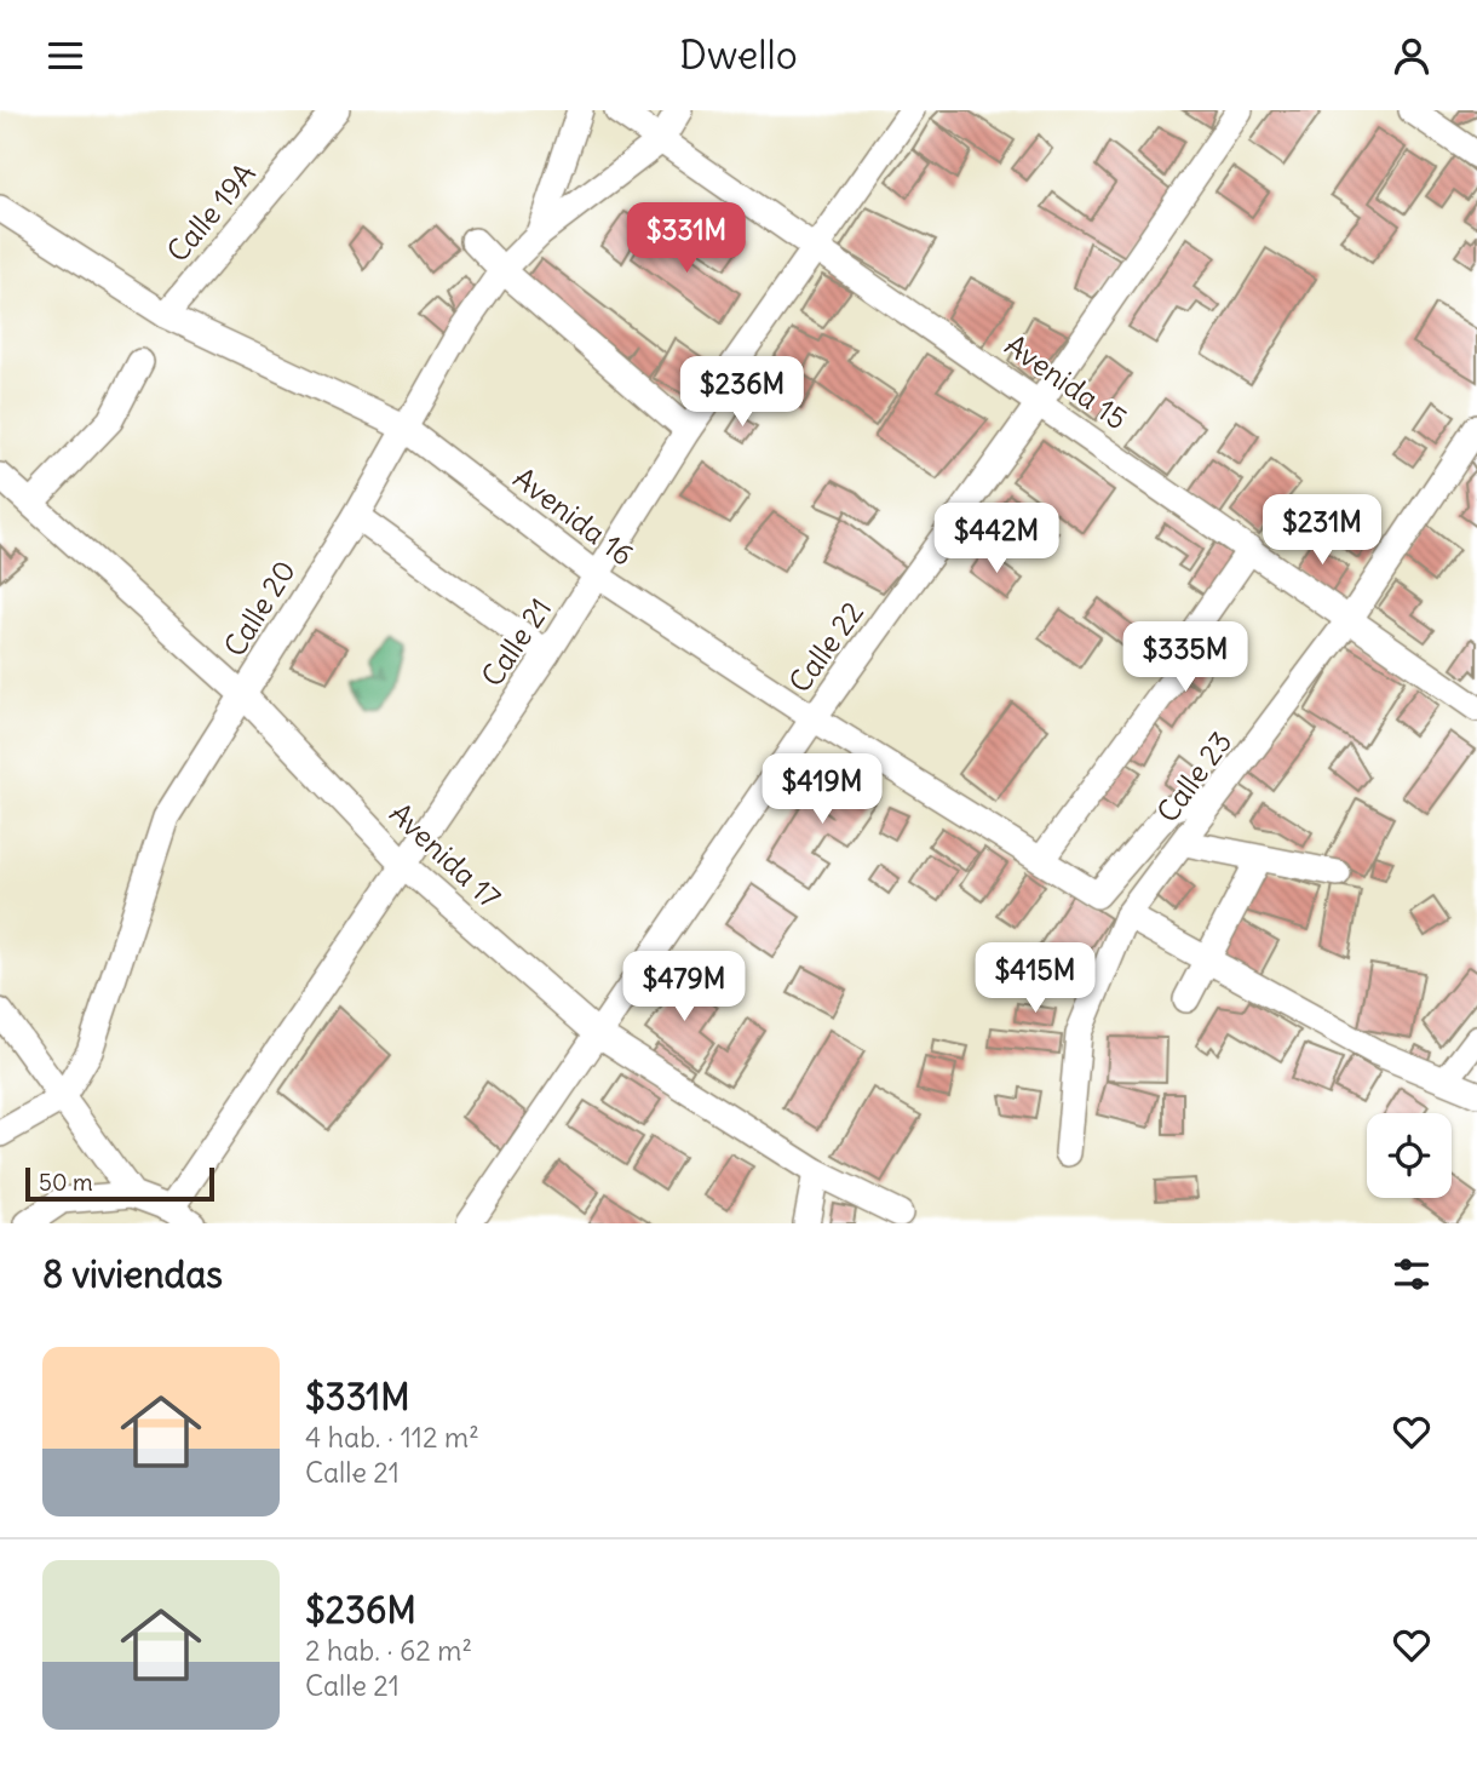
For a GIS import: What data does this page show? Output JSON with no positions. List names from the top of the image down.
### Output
{
  "streets": {
    "street": [
      "Calle 19A",
      "Avenida 15",
      "Avenida 16",
      "Calle 20",
      "Calle 21",
      "Calle 22",
      "Calle 23",
      "Avenida 17"
    ]
  },
  "crossings": [
    ["Calle 19A", "Avenida 16"],
    ["Avenida 15", "Calle 21"],
    ["Avenida 15", "Calle 22"],
    ["Avenida 15", "Calle 23"],
    ["Avenida 16", "Calle 20"],
    ["Avenida 16", "Calle 21"],
    ["Avenida 16", "Calle 22"],
    ["Avenida 16", "Calle 23"],
    ["Calle 20", "Avenida 17"],
    ["Calle 21", "Avenida 17"],
    ["Calle 22", "Avenida 17"]
  ],
  "scale_bar": "50 m",
  "page": {
    "header": "Dwello",
    "price": [
      "$331M",
      "$236M",
      "$231M",
      "$442M",
      "$335M",
      "$419M",
      "$415M",
      "$479M"
    ],
    "scale": "50 m",
    "heading": "8 viviendas",
    "list": [
      {
        "name": "$331M",
        "note": "4 hab. · 112 m² · Calle 21"
      },
      {
        "name": "$236M",
        "note": "2 hab. · 62 m² · Calle 21"
      }
    ]
  }
}
